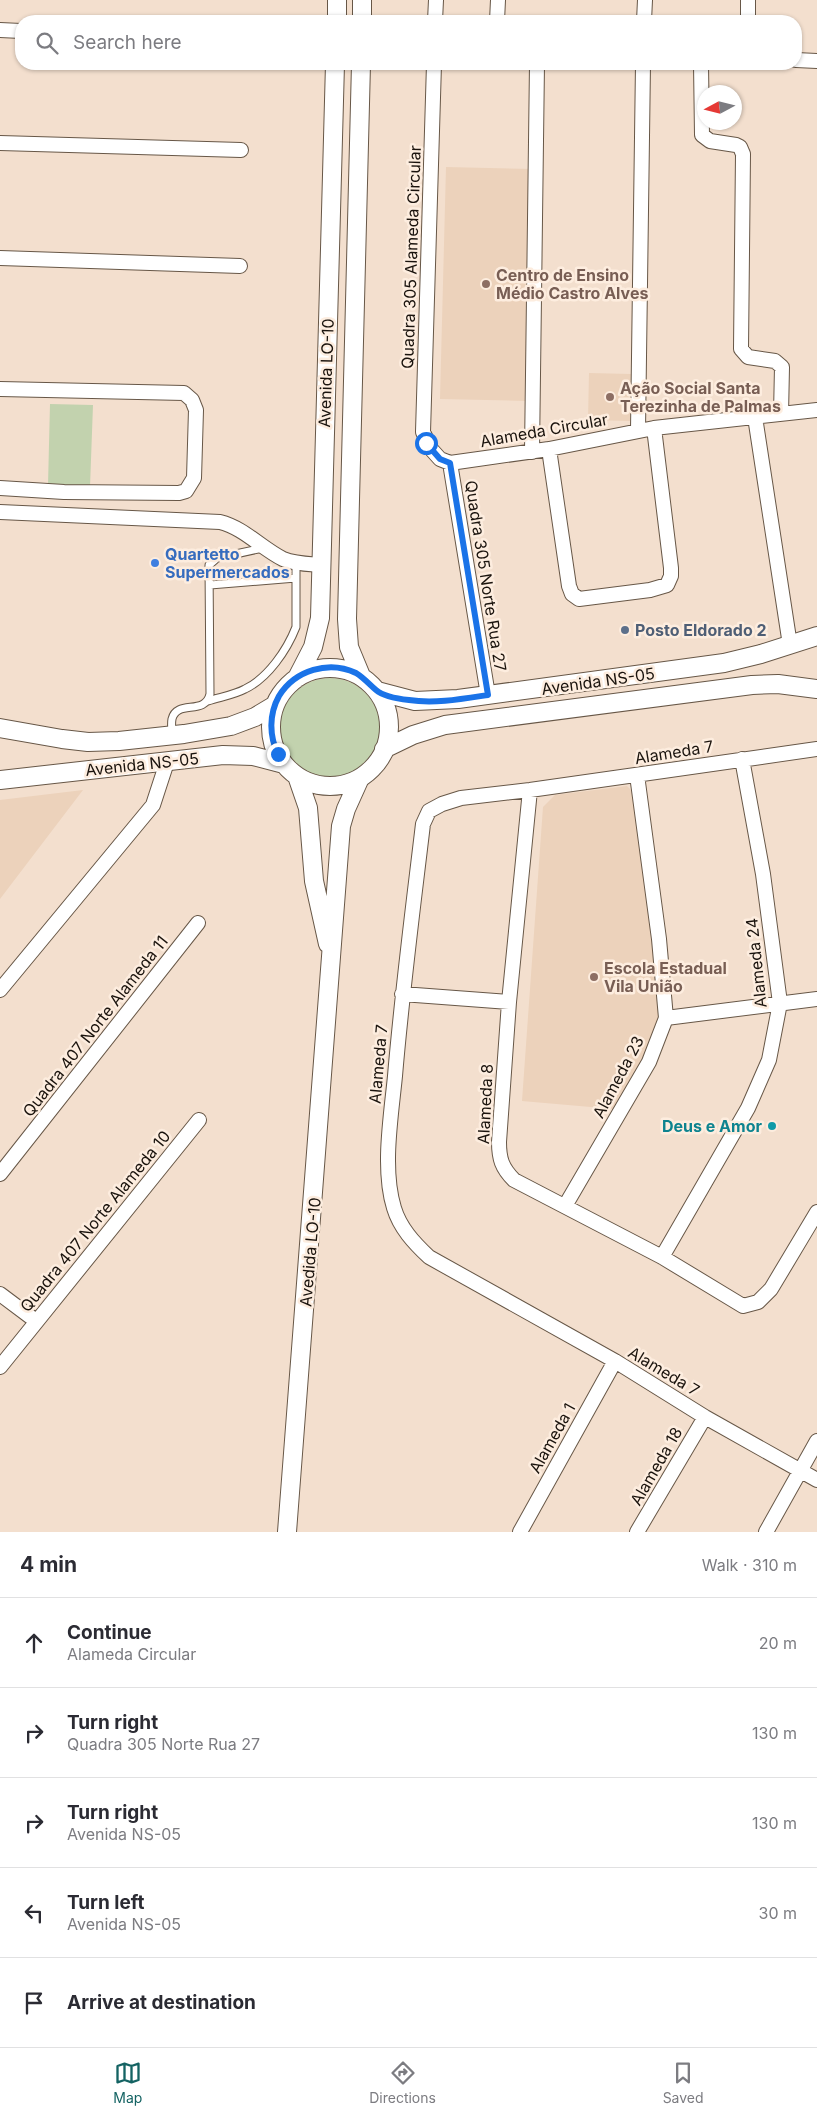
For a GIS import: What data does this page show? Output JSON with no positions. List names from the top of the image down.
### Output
{
  "streets": {
    "street": [
      "Quadra 305 Alameda Circular",
      "Avenida LO-10",
      "Alameda Circular",
      "Quadra 305 Norte Rua 27",
      "Avenida NS-05",
      "Alameda 7",
      "Alameda 24",
      "Quadra 407 Norte Alameda 11",
      "Alameda 23",
      "Alameda 8",
      "Quadra 407 Norte Alameda 10",
      "Avedida LO-10",
      "Alameda 1",
      "Alameda 18"
    ]
  },
  "crossings": [
    ["Quadra 305 Alameda Circular", "Alameda Circular"],
    ["Quadra 305 Alameda Circular", "Quadra 305 Norte Rua 27"],
    ["Avenida LO-10", "Avenida NS-05"],
    ["Avenida LO-10", "Avedida LO-10"],
    ["Alameda Circular", "Quadra 305 Norte Rua 27"],
    ["Quadra 305 Norte Rua 27", "Avenida NS-05"],
    ["Avenida NS-05", "Avedida LO-10"],
    ["Alameda 7", "Alameda 24"],
    ["Alameda 7", "Alameda 23"],
    ["Alameda 7", "Alameda 8"],
    ["Alameda 7", "Alameda 1"],
    ["Alameda 7", "Alameda 18"],
    ["Alameda 24", "Alameda 8"],
    ["Alameda 23", "Alameda 8"]
  ],
  "places": [
    "Centro de Ensino Médio Castro Alves",
    "Ação Social Santa Terezinha de Palmas",
    "Quartetto Supermercados",
    "Posto Eldorado 2",
    "Escola Estadual Vila União",
    "Deus e Amor"
  ],
  "north": "left",
  "page": {
    "search": "Search here",
    "heading": ["4 min", "Walk · 310 m"],
    "list": [
      ["Continue", "Alameda Circular", "20 m"],
      ["Turn right", "Quadra 305 Norte Rua 27", "130 m"],
      ["Turn right", "Avenida NS-05", "130 m"],
      ["Turn left", "Avenida NS-05", "30 m"],
      "Arrive at destination"
    ],
    "nav": ["Map", "Directions", "Saved"]
  }
}
